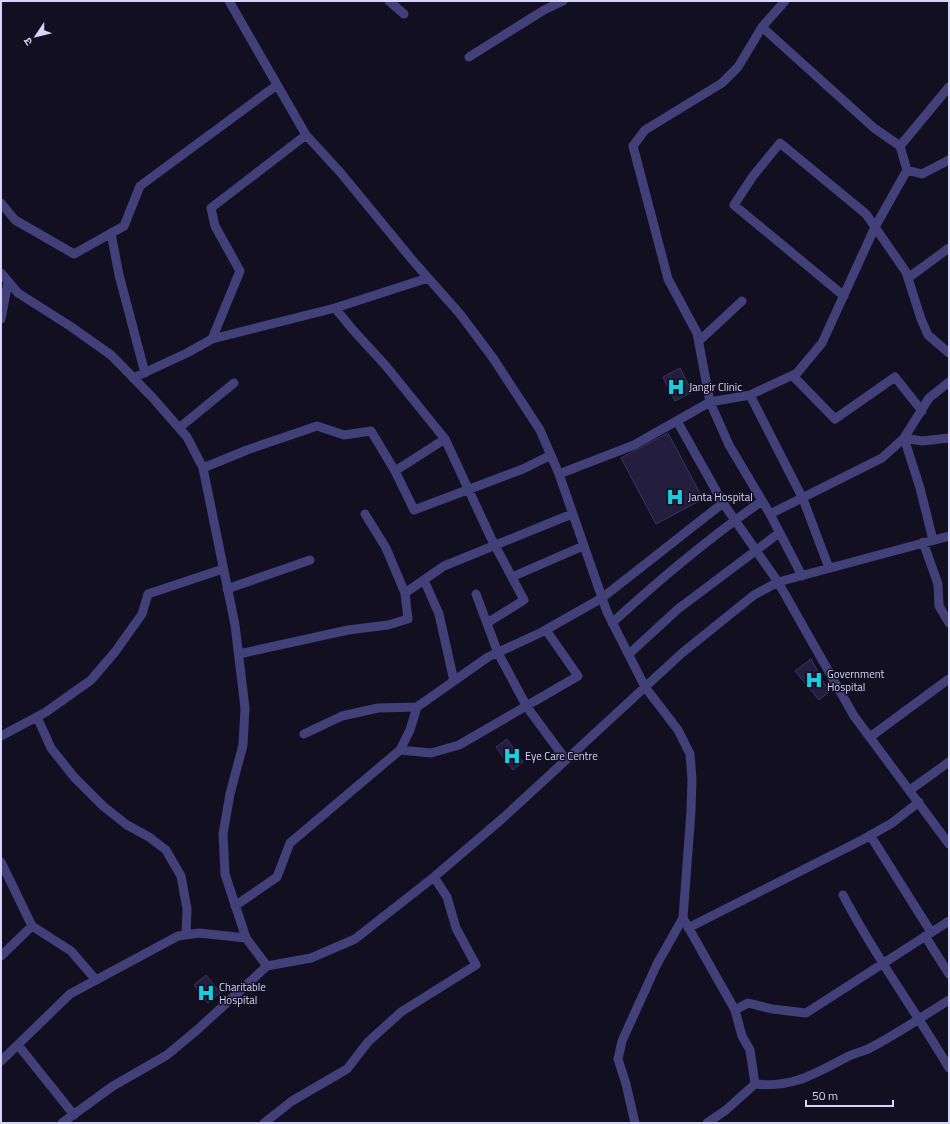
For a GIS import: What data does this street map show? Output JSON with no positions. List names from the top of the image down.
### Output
{
  "places": {
    "hospital": [
      "Jangir Clinic",
      "Janta Hospital",
      "Government Hospital",
      "Eye Care Centre",
      "Charitable Hospital"
    ]
  },
  "scale_bar": "50 m",
  "north": "bottom left"
}
